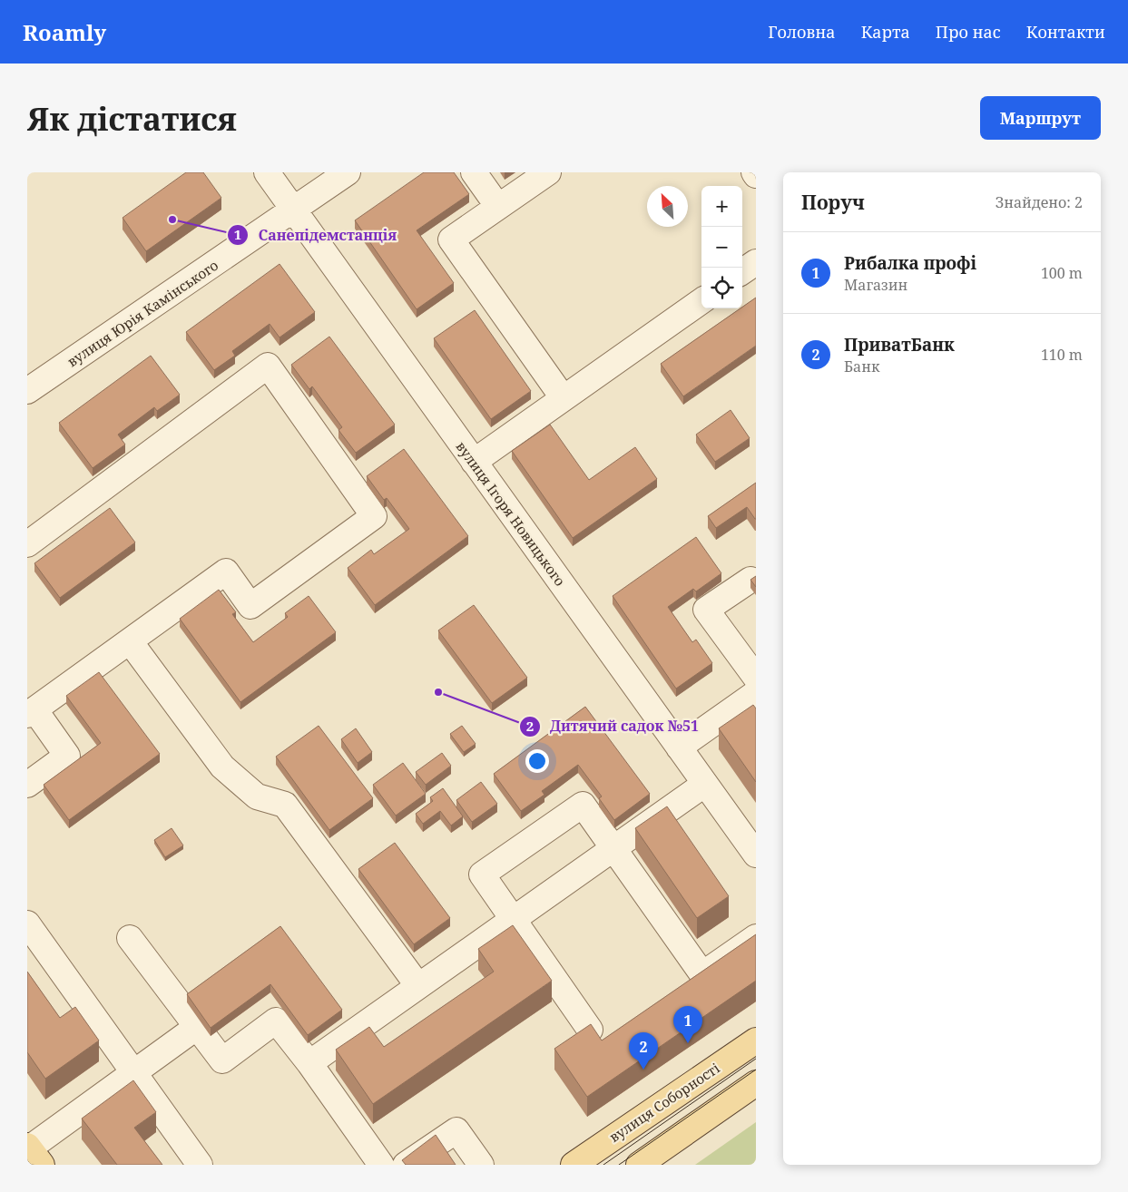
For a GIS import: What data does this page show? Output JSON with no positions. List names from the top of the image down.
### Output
{
  "streets": {
    "main road": ["вулиця Соборності"],
    "street": ["вулиця Юрія Камінського", "вулиця Ігоря Новицького"]
  },
  "crossings": [
    ["вулиця Юрія Камінського", "вулиця Ігоря Новицького"]
  ],
  "places": ["Санепідемстанція", "Дитячий садок №51"],
  "north": "top left",
  "page": {
    "header": "Roamly",
    "nav": [
      "Головна",
      "Карта",
      "Про нас",
      "Контакти"
    ],
    "buttons": "Маршрут",
    "title": "Як дістатися",
    "heading": ["Поруч", "Знайдено: 2"],
    "map_buttons": ["+", "−"],
    "list": [
      {
        "mark": "1",
        "name": "Рибалка профі",
        "note": "Магазин",
        "value": "100 m"
      },
      {
        "mark": "2",
        "name": "ПриватБанк",
        "note": "Банк",
        "value": "110 m"
      }
    ],
    "pins": ["1", "2"]
  }
}
